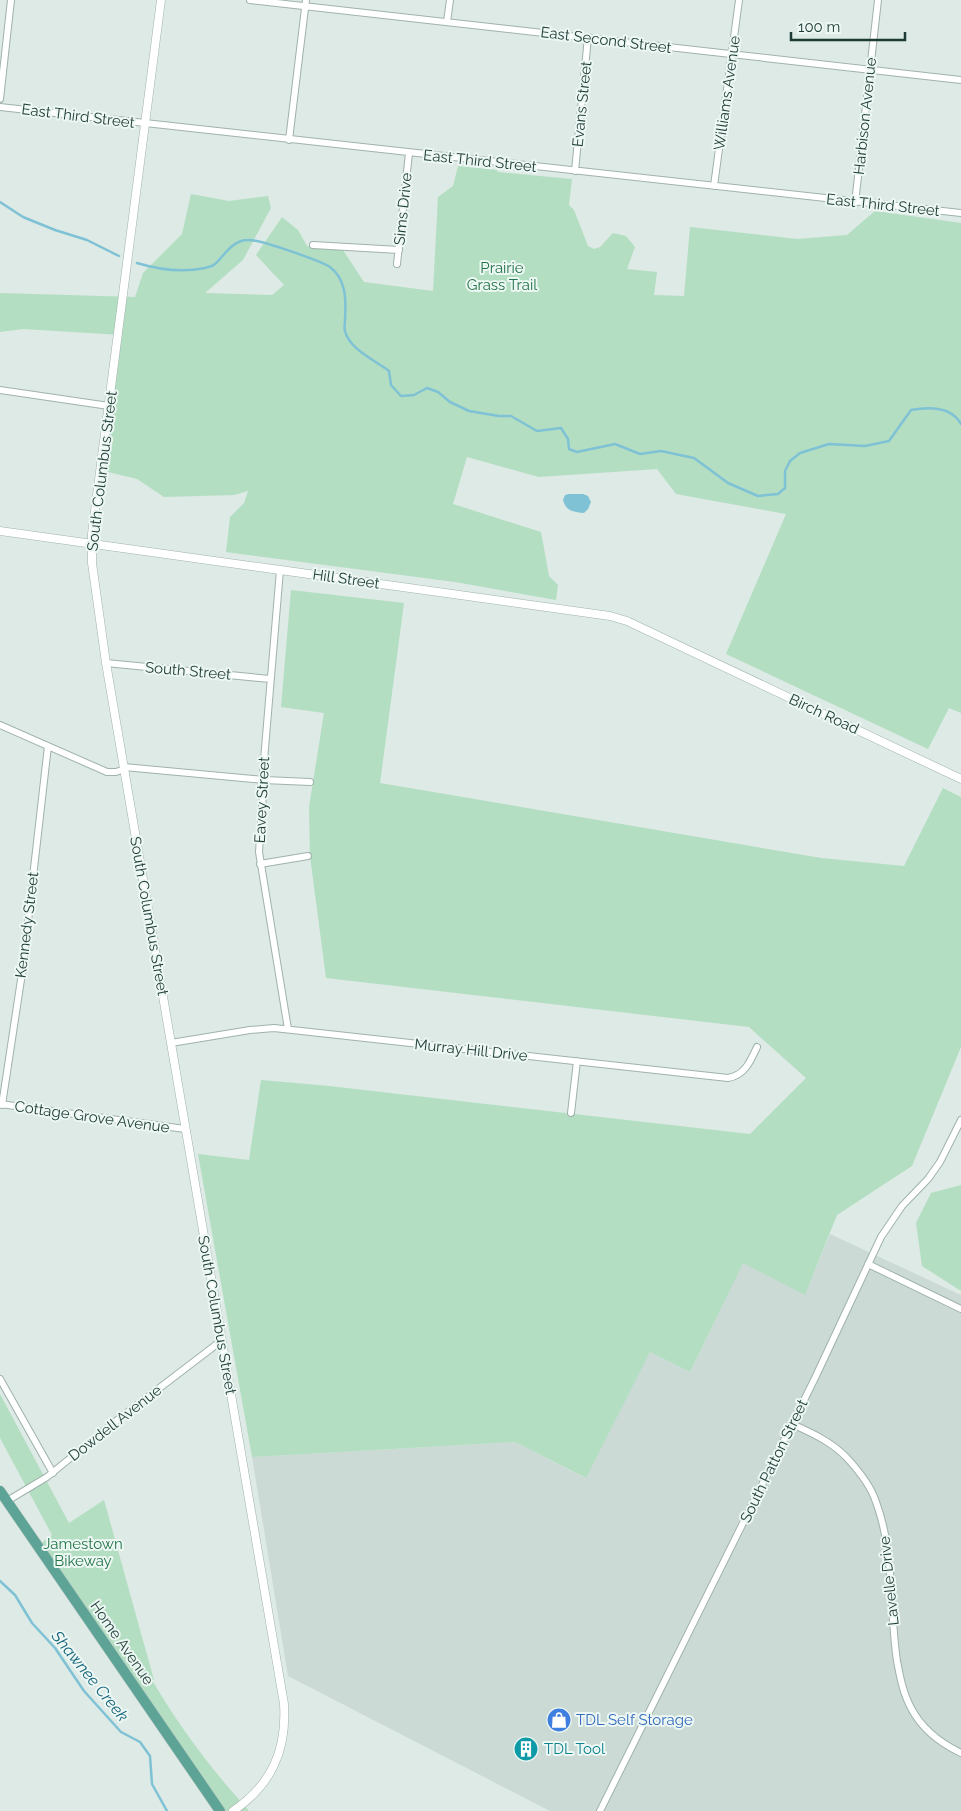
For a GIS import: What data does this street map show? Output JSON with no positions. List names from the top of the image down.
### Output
{
  "streets": {
    "main road": ["Home Avenue"],
    "street": [
      "East Second Street",
      "Williams Avenue",
      "Evans Street",
      "East Third Street",
      "Harbison Avenue",
      "Sims Drive",
      "South Columbus Street",
      "Hill Street",
      "South Street",
      "Birch Road",
      "Eavey Street",
      "Kennedy Street",
      "Murray Hill Drive",
      "Cottage Grove Avenue",
      "Dowdell Avenue",
      "South Patton Street",
      "Lavelle Drive"
    ]
  },
  "crossings": [
    ["East Second Street", "Williams Avenue"],
    ["East Second Street", "Evans Street"],
    ["East Second Street", "Harbison Avenue"],
    ["Williams Avenue", "East Third Street"],
    ["Evans Street", "East Third Street"],
    ["East Third Street", "Harbison Avenue"],
    ["East Third Street", "Sims Drive"],
    ["East Third Street", "South Columbus Street"],
    ["South Columbus Street", "Hill Street"],
    ["South Columbus Street", "South Street"],
    ["South Columbus Street", "Murray Hill Drive"],
    ["South Columbus Street", "Cottage Grove Avenue"],
    ["South Columbus Street", "Dowdell Avenue"],
    ["Hill Street", "Birch Road"],
    ["Hill Street", "Eavey Street"],
    ["South Street", "Eavey Street"],
    ["Eavey Street", "Murray Hill Drive"],
    ["Kennedy Street", "Cottage Grove Avenue"],
    ["Dowdell Avenue", "Home Avenue"],
    ["South Patton Street", "Lavelle Drive"]
  ],
  "water": ["Shawnee Creek"],
  "parks": ["Prairie Grass Trail", "Jamestown Bikeway"],
  "places": {
    "shop": ["TDL Self Storage"],
    "building": ["TDL Tool"]
  },
  "scale_bar": "100 m"
}
